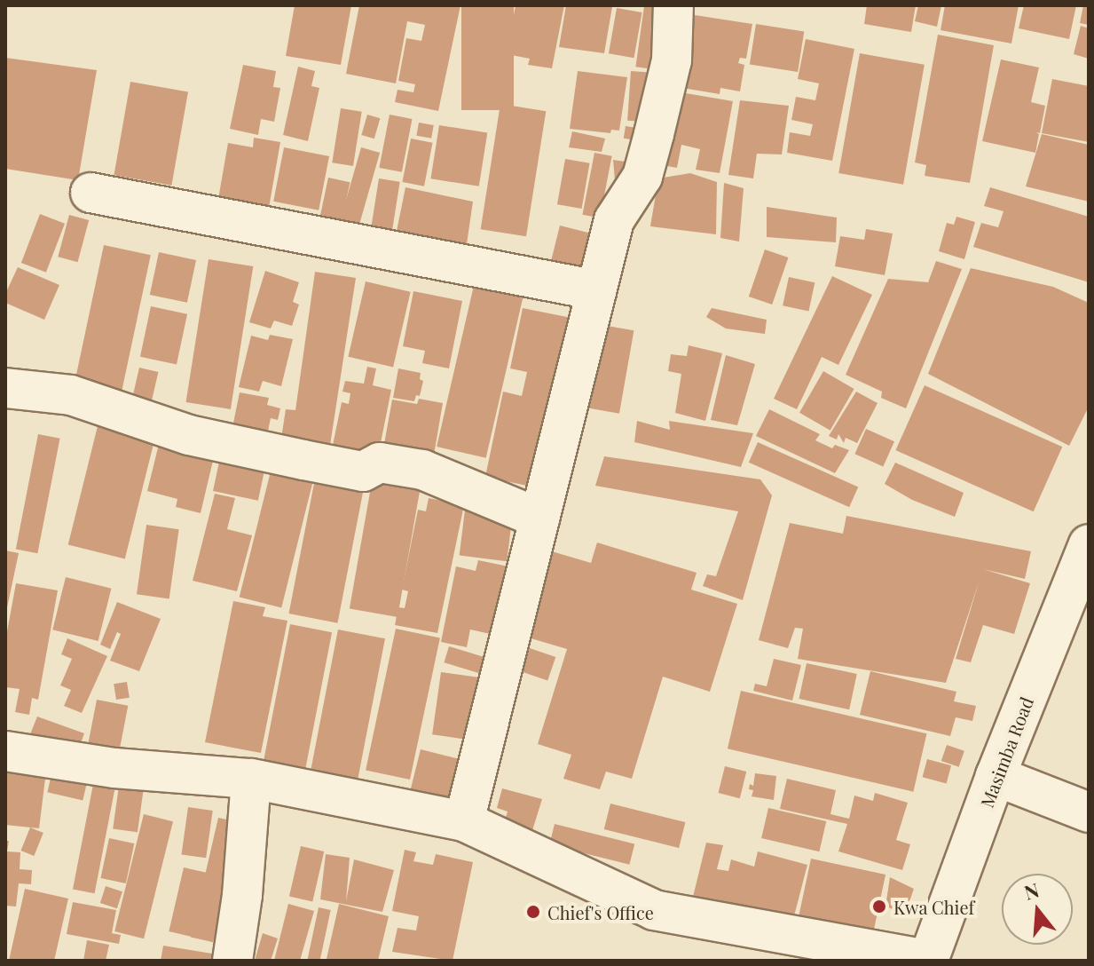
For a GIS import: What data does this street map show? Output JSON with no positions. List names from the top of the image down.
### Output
{
  "streets": {
    "street": ["Masimba Road"]
  },
  "places": ["Kwa Chief", "Chief's Office"],
  "north": "top"
}
